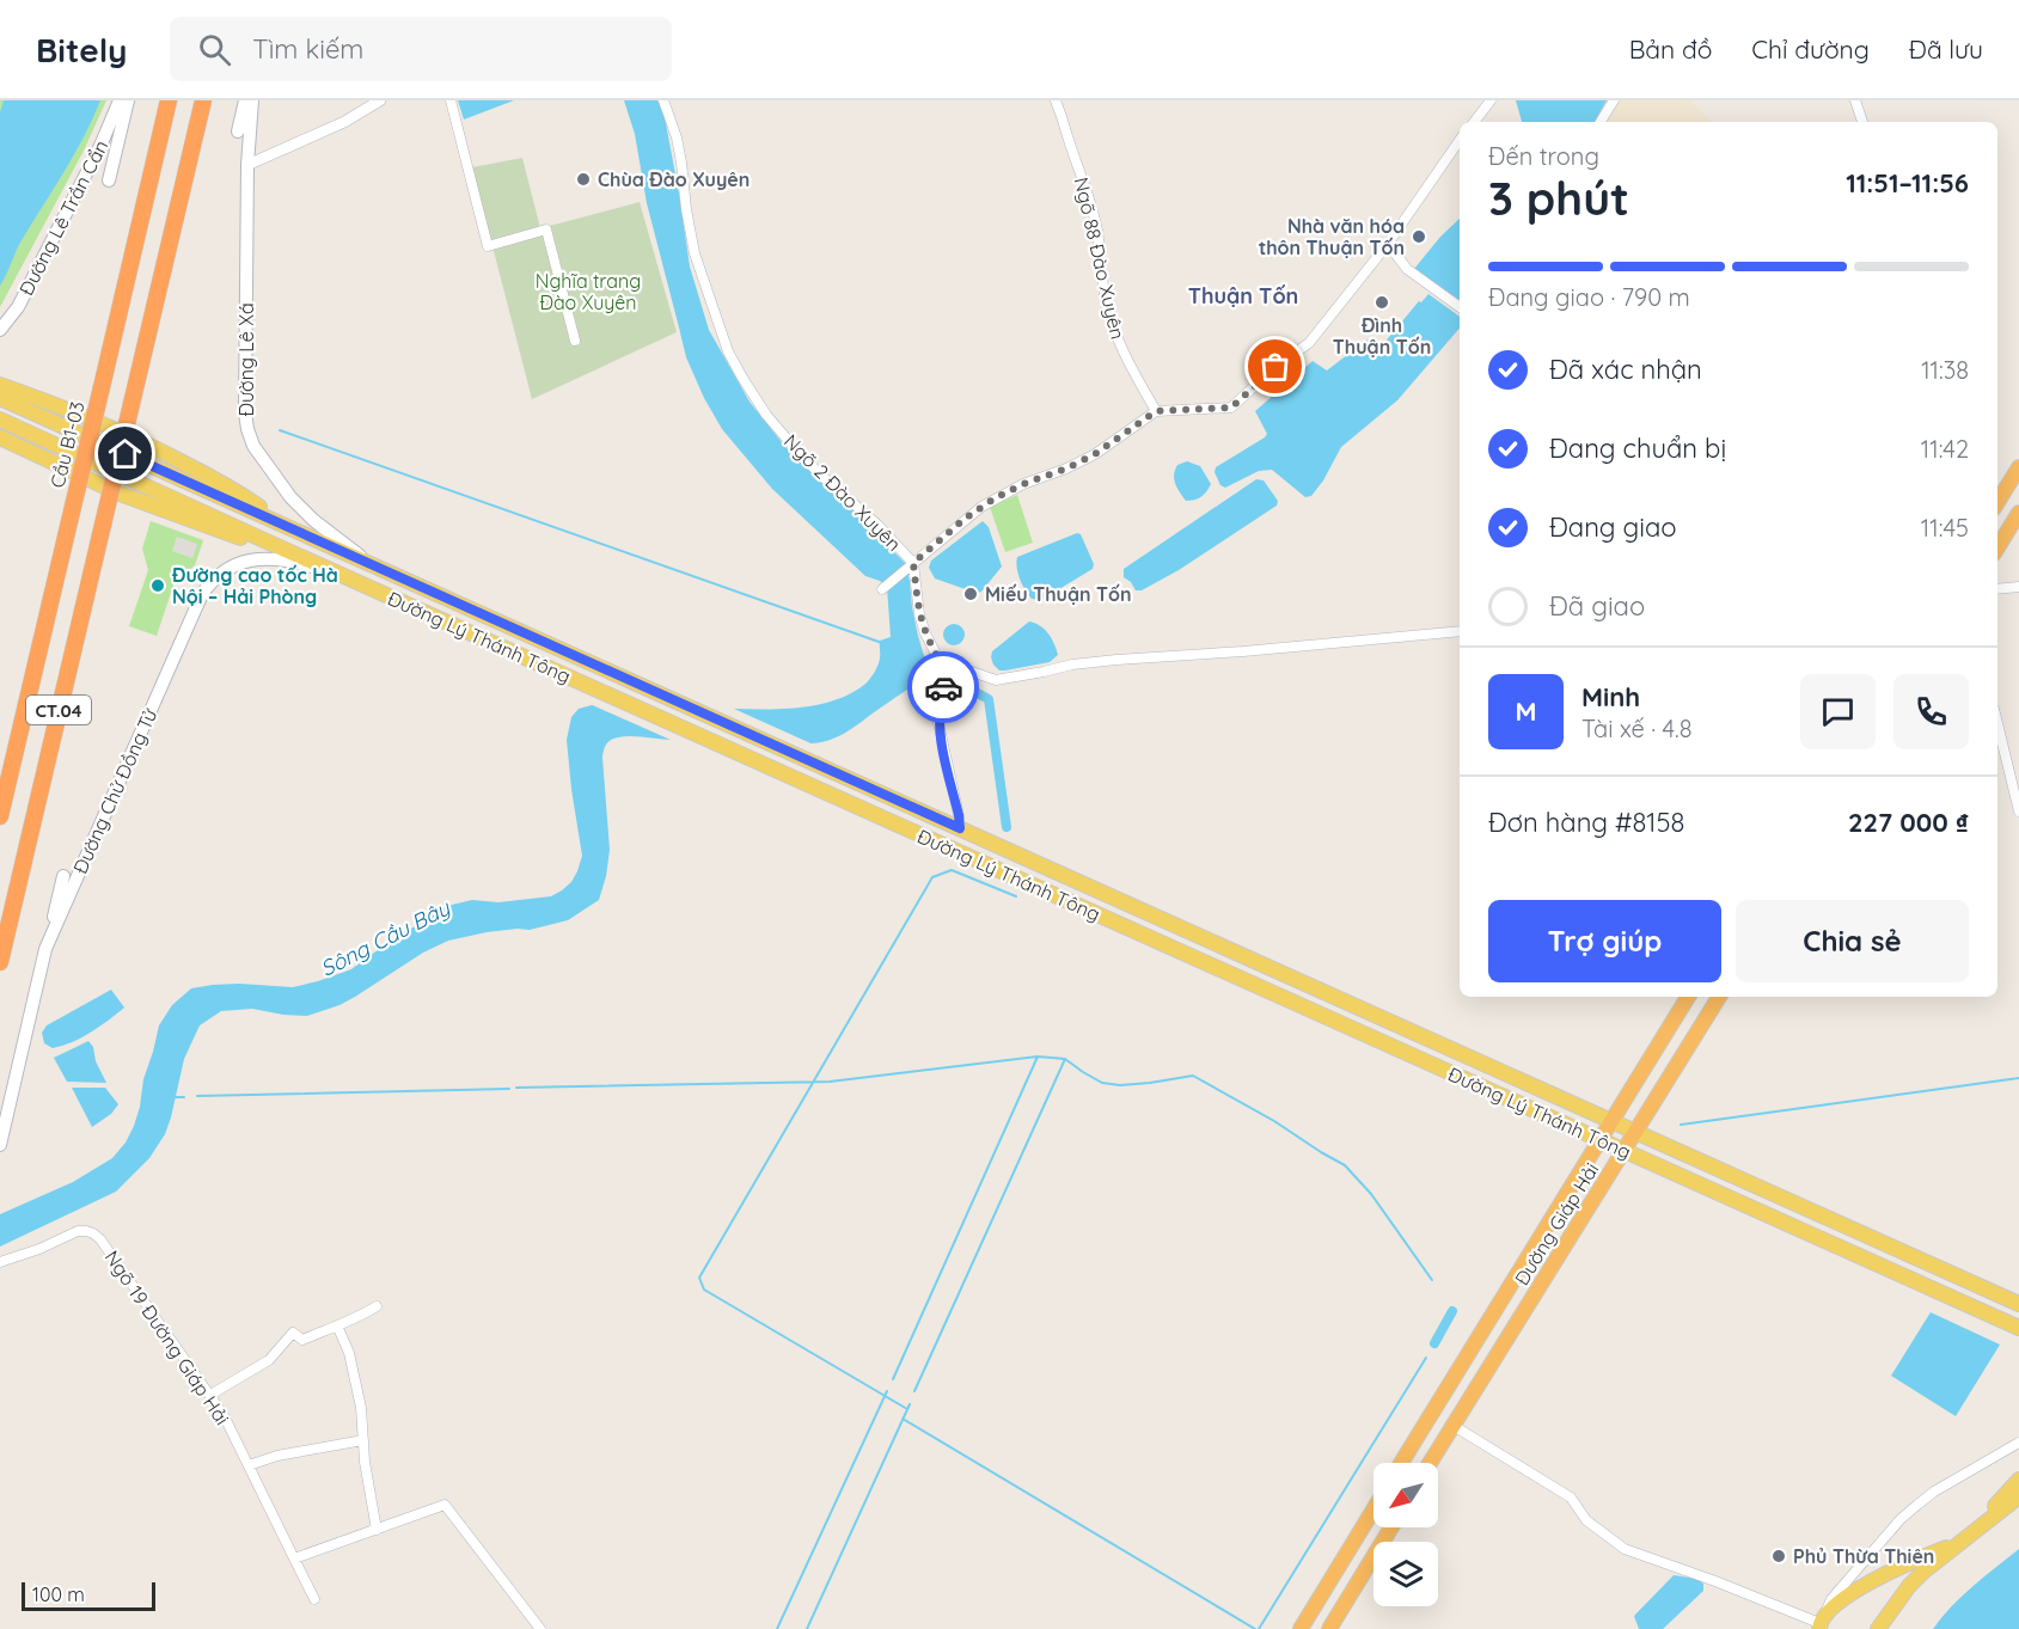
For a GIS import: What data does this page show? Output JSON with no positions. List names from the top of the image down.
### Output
{
  "streets": {
    "highway": ["Cầu B1-03", "CT.04", "Đường Giáp Hải"],
    "main road": [
      "Đường Lê Trần Cẩn",
      "Đường Lê Xá",
      "Đường Lý Thánh Tông",
      "Đường Chử Đồng Tử"
    ],
    "street": ["Ngõ 88 Đào Xuyên", "Ngõ 2 Đào Xuyên", "Ngõ 19 Đường Giáp Hải"]
  },
  "crossings": [
    ["Đường Lê Xá", "Đường Lý Thánh Tông"],
    ["Đường Lý Thánh Tông", "Đường Chử Đồng Tử"],
    ["Đường Lý Thánh Tông", "Đường Giáp Hải"]
  ],
  "districts": ["Thuận Tốn"],
  "water": ["Sông Cầu Bây"],
  "parks": ["Nghĩa trang Đào Xuyên"],
  "places": [
    "Chùa Đào Xuyên",
    "Nhà văn hóa thôn Thuận Tốn",
    "Đình Thuận Tốn",
    "Đường cao tốc Hà Nội – Hải Phòng",
    "Miếu Thuận Tốn",
    "Phủ Thừa Thiên"
  ],
  "scale_bar": "100 m",
  "north": "bottom left",
  "page": {
    "header": "Bitely",
    "search": "Tìm kiếm",
    "nav": ["Bản đồ", "Chỉ đường", "Đã lưu"],
    "heading": ["3 phút", "Đến trong", "11:51–11:56"],
    "panel": [
      "Minh",
      "Tài xế · 4.8",
      "Đơn hàng #8158",
      "227 000 ₫"
    ],
    "bar": "Đang giao · 790 m",
    "list": [
      ["Đã xác nhận", "11:38"],
      ["Đang chuẩn bị", "11:42"],
      ["Đang giao", "11:45"],
      "Đã giao"
    ],
    "round": "M",
    "buttons": ["Trợ giúp", "Chia sẻ"],
    "scale": "100 m"
  }
}
